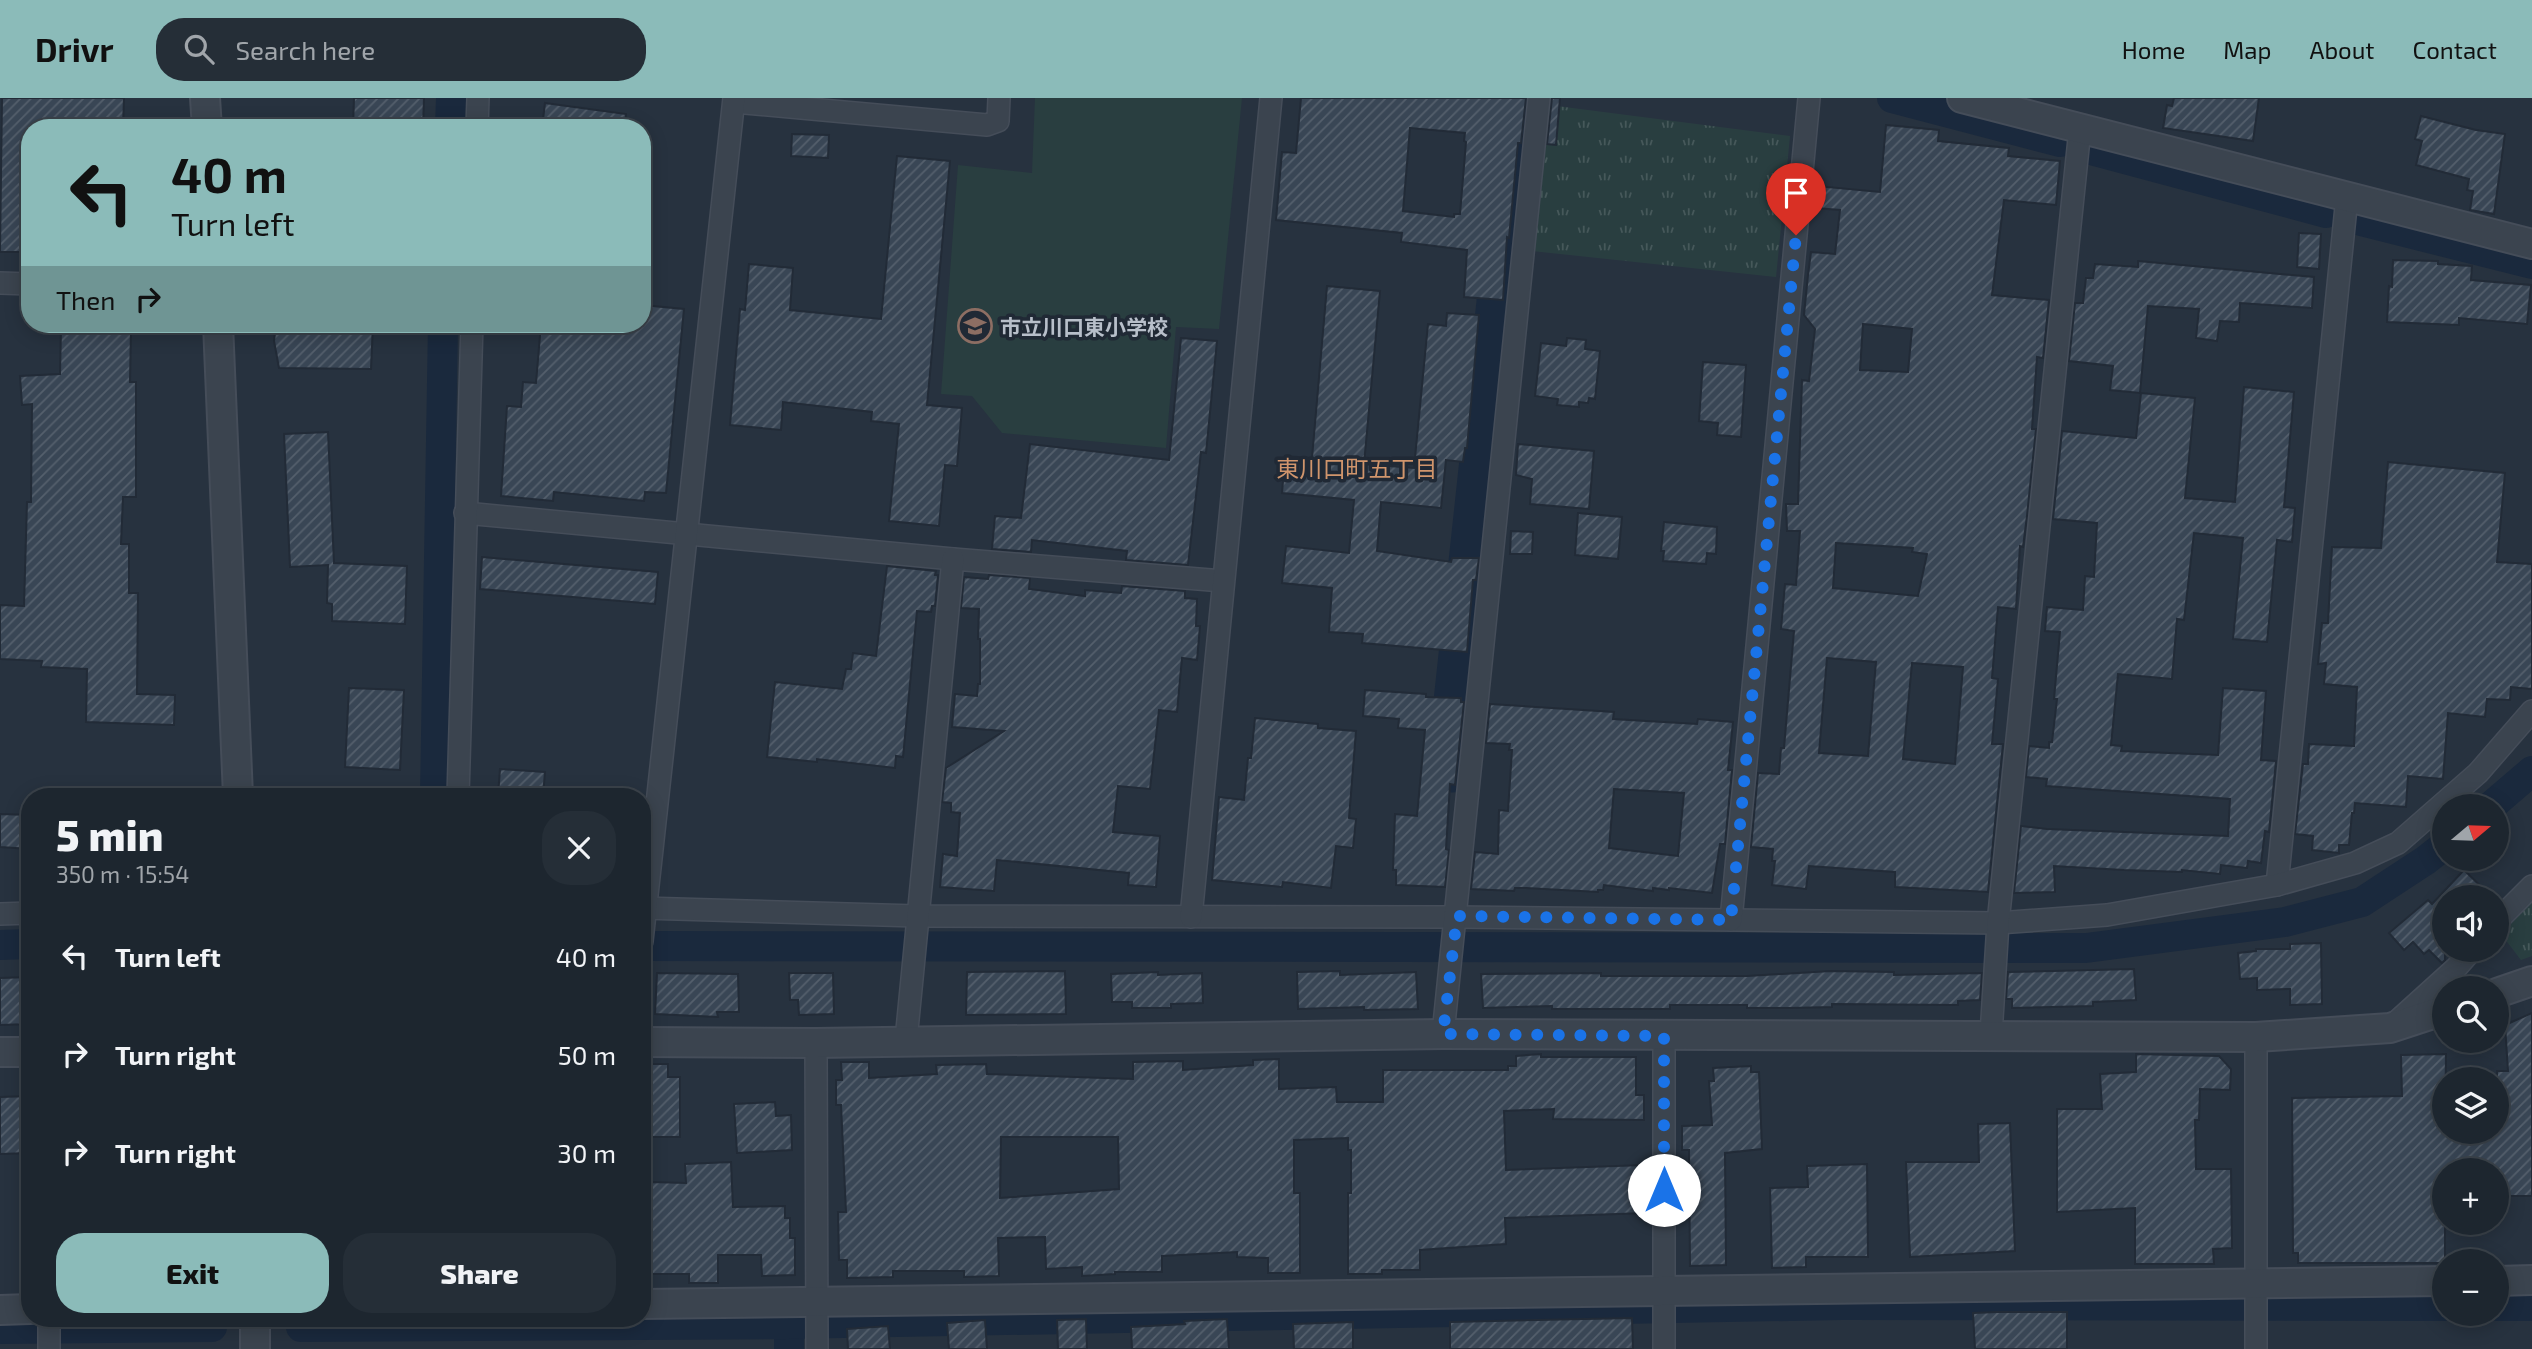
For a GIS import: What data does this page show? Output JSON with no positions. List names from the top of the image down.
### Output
{
  "districts": ["東川口町五丁目"],
  "places": {
    "school or university": ["市立川口東小学校"]
  },
  "north": "right",
  "page": {
    "header": "Drivr",
    "search": "Search here",
    "nav": [
      "Home",
      "Map",
      "About",
      "Contact"
    ],
    "turn": ["40 m", "Turn left"],
    "then": "Then",
    "heading": ["5 min", "350 m · 15:54"],
    "map_buttons": ["+", "−"],
    "list": [
      {
        "name": "Turn left",
        "value": "40 m"
      },
      {
        "name": "Turn right",
        "value": "50 m"
      },
      {
        "name": "Turn right",
        "value": "30 m"
      }
    ],
    "buttons": ["Exit", "Share"]
  }
}
